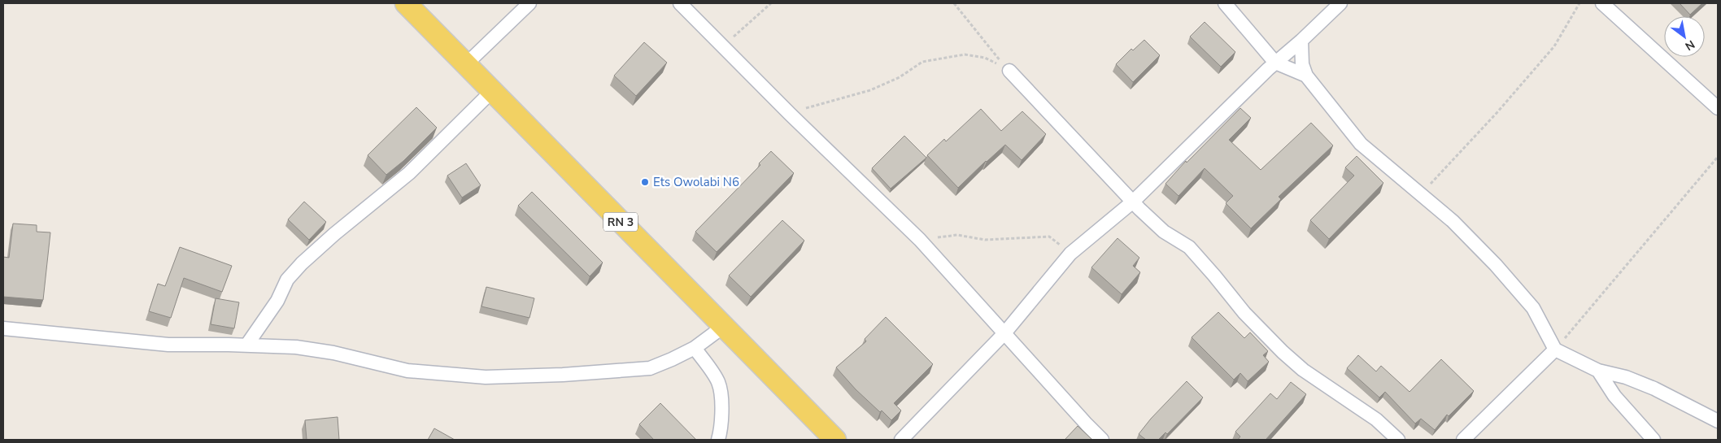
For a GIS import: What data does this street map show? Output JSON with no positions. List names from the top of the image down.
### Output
{
  "streets": {
    "main road": ["RN 3"]
  },
  "places": ["Ets Owolabi N6"],
  "north": "bottom right"
}
